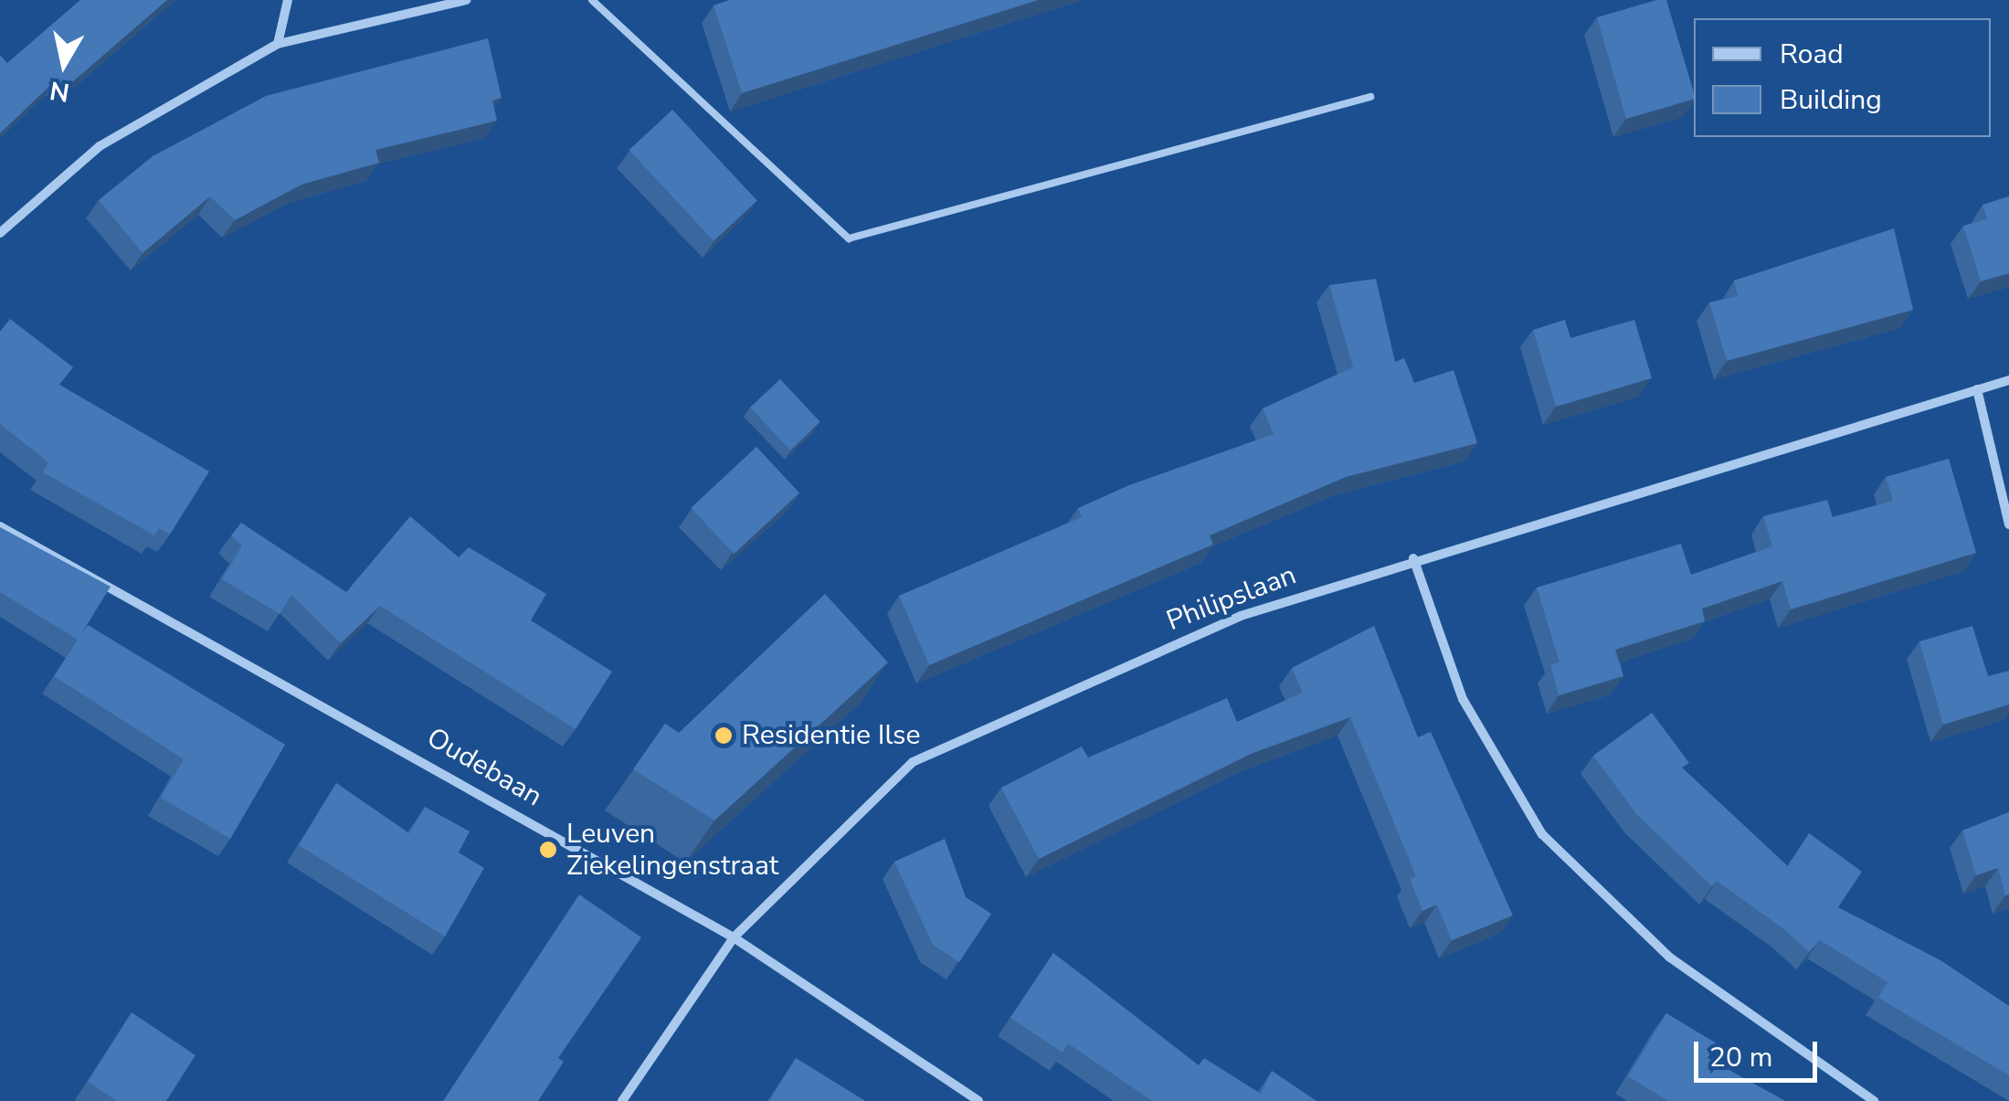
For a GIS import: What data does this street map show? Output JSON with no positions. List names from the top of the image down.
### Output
{
  "streets": {
    "street": ["Philipslaan", "Oudebaan"]
  },
  "crossings": [
    ["Philipslaan", "Oudebaan"]
  ],
  "places": ["Residentie Ilse", "Leuven Ziekelingenstraat"],
  "legend": ["Road", "Building"],
  "scale_bar": "20 m",
  "north": "bottom"
}
